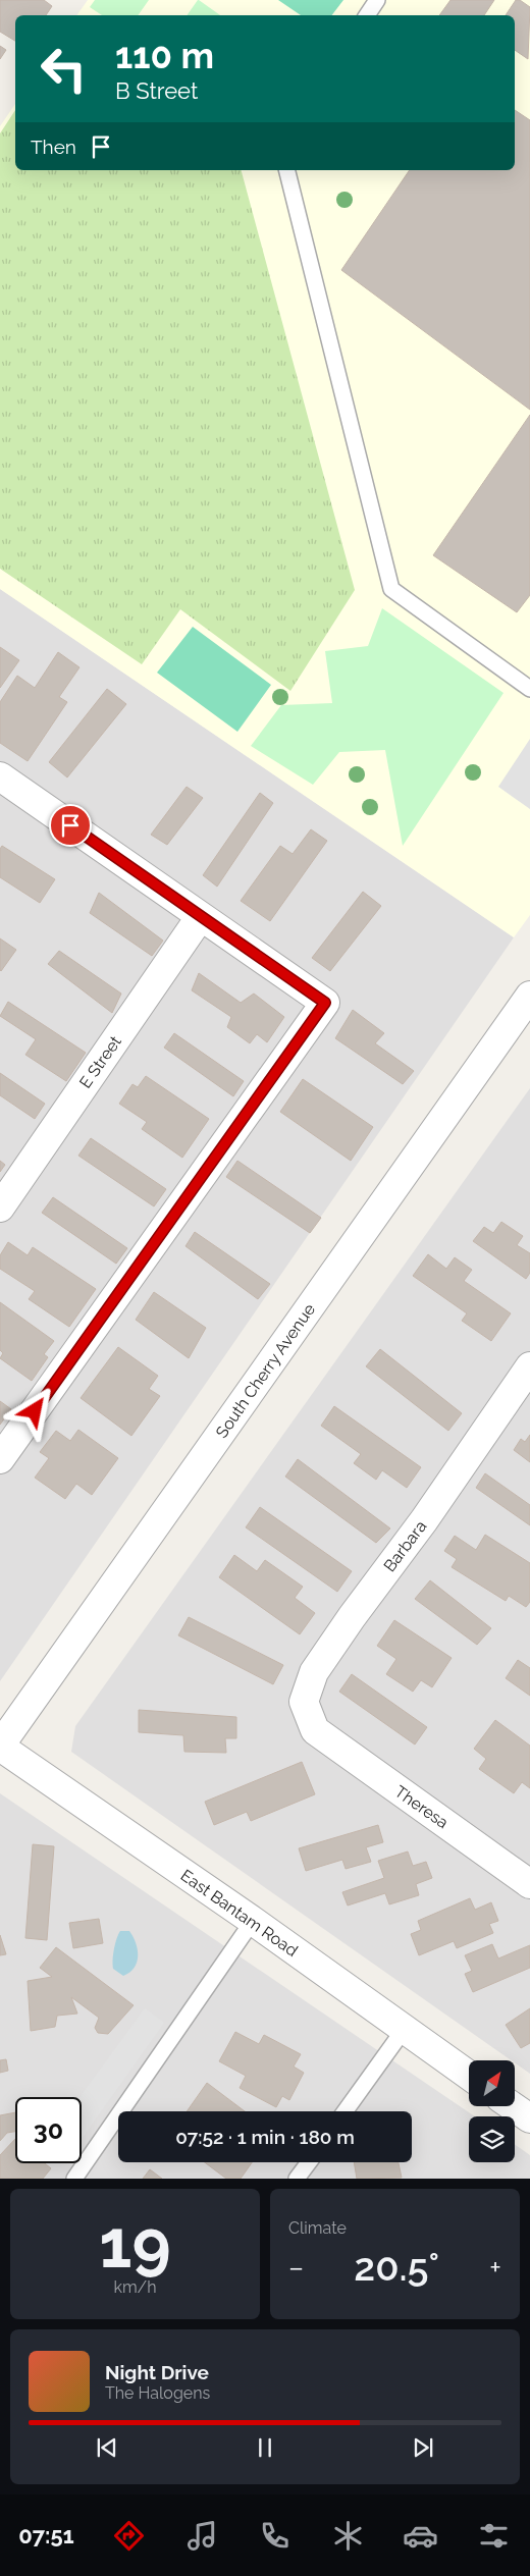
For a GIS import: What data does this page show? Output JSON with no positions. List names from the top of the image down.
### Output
{
  "streets": {
    "street": [
      "E Street",
      "South Cherry Avenue",
      "Barbara",
      "Theresa",
      "East Bantam Road"
    ]
  },
  "crossings": [
    ["South Cherry Avenue", "East Bantam Road"],
    ["Barbara", "Theresa"]
  ],
  "north": "top right",
  "page": {
    "turn": ["110 m", "B Street"],
    "then": "Then",
    "limit": "30",
    "trip": "07:52 · 1 min · 180 m",
    "tile": [
      ["19", "km/h"],
      "Climate"
    ],
    "heat": ["−", "20.5°", "+"],
    "song": ["Night Drive", "The Halogens"],
    "tabs": "07:51"
  }
}
